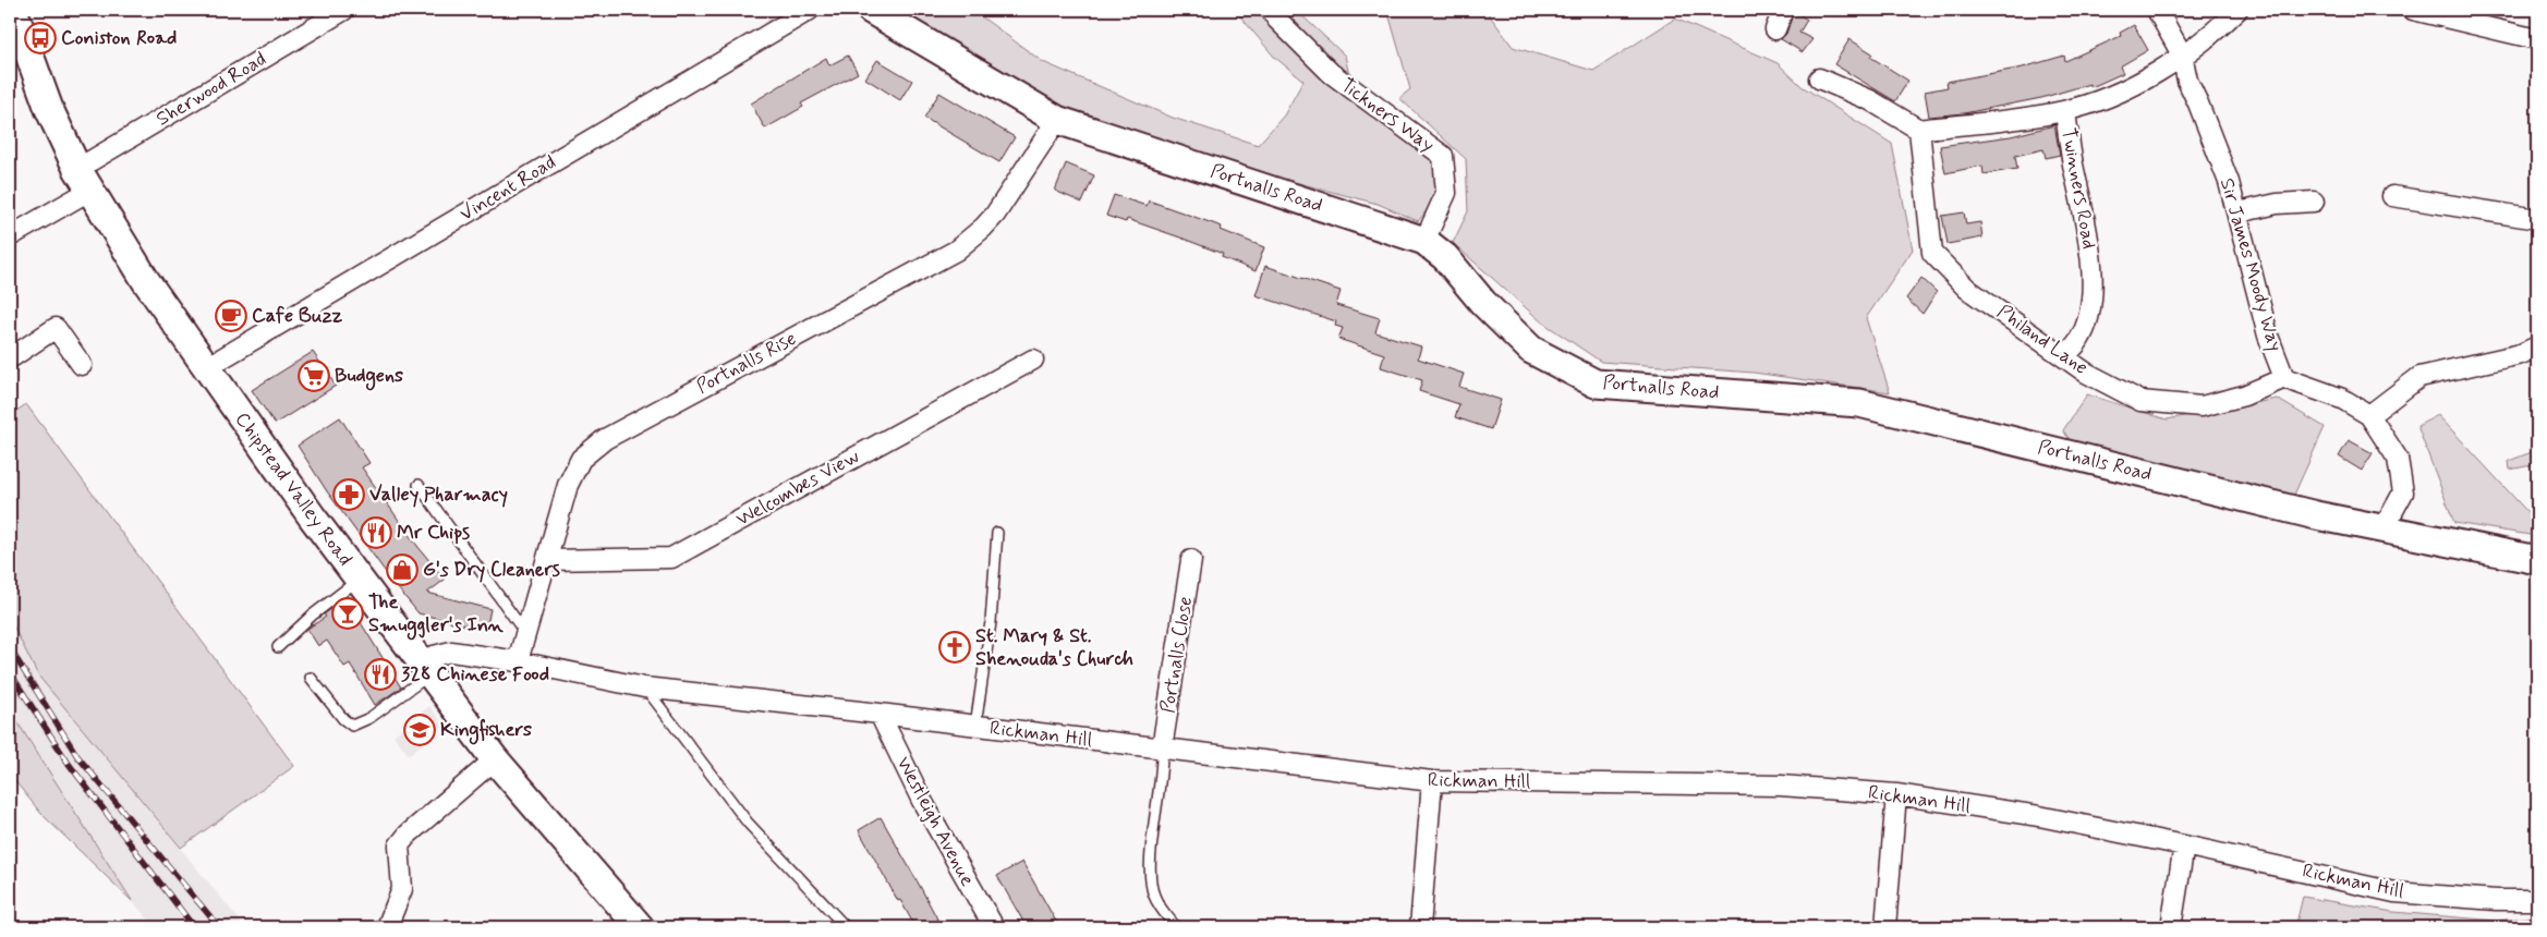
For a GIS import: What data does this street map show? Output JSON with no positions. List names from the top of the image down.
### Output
{
  "streets": {
    "street": [
      "Sherwood Road",
      "Tickners Way",
      "Vincent Road",
      "Portnalls Road",
      "Twinners Road",
      "Sir James Moody Way",
      "Philand Lane",
      "Portnalls Rise",
      "Welcombes View",
      "Chipstead Valley Road",
      "Portnalls Close",
      "Rickman Hill",
      "Westleigh Avenue"
    ]
  },
  "crossings": [
    ["Sherwood Road", "Chipstead Valley Road"],
    ["Tickners Way", "Portnalls Road"],
    ["Vincent Road", "Chipstead Valley Road"],
    ["Portnalls Road", "Sir James Moody Way"],
    ["Portnalls Road", "Portnalls Rise"],
    ["Twinners Road", "Philand Lane"],
    ["Sir James Moody Way", "Philand Lane"],
    ["Portnalls Rise", "Welcombes View"],
    ["Portnalls Rise", "Rickman Hill"],
    ["Chipstead Valley Road", "Rickman Hill"],
    ["Portnalls Close", "Rickman Hill"],
    ["Rickman Hill", "Westleigh Avenue"]
  ],
  "places": {
    "bus stop": ["Coniston Road"],
    "cafe": ["Cafe Buzz"],
    "supermarket": ["Budgens"],
    "pharmacy": ["Valley Pharmacy"],
    "restaurant": ["Mr Chips", "328 Chinese Food"],
    "shop": ["G's Dry Cleaners"],
    "bar": ["The Smuggler's Inn"],
    "church": ["St. Mary & St. Shenouda's Church"],
    "school or university": ["Kingfishers"]
  }
}
